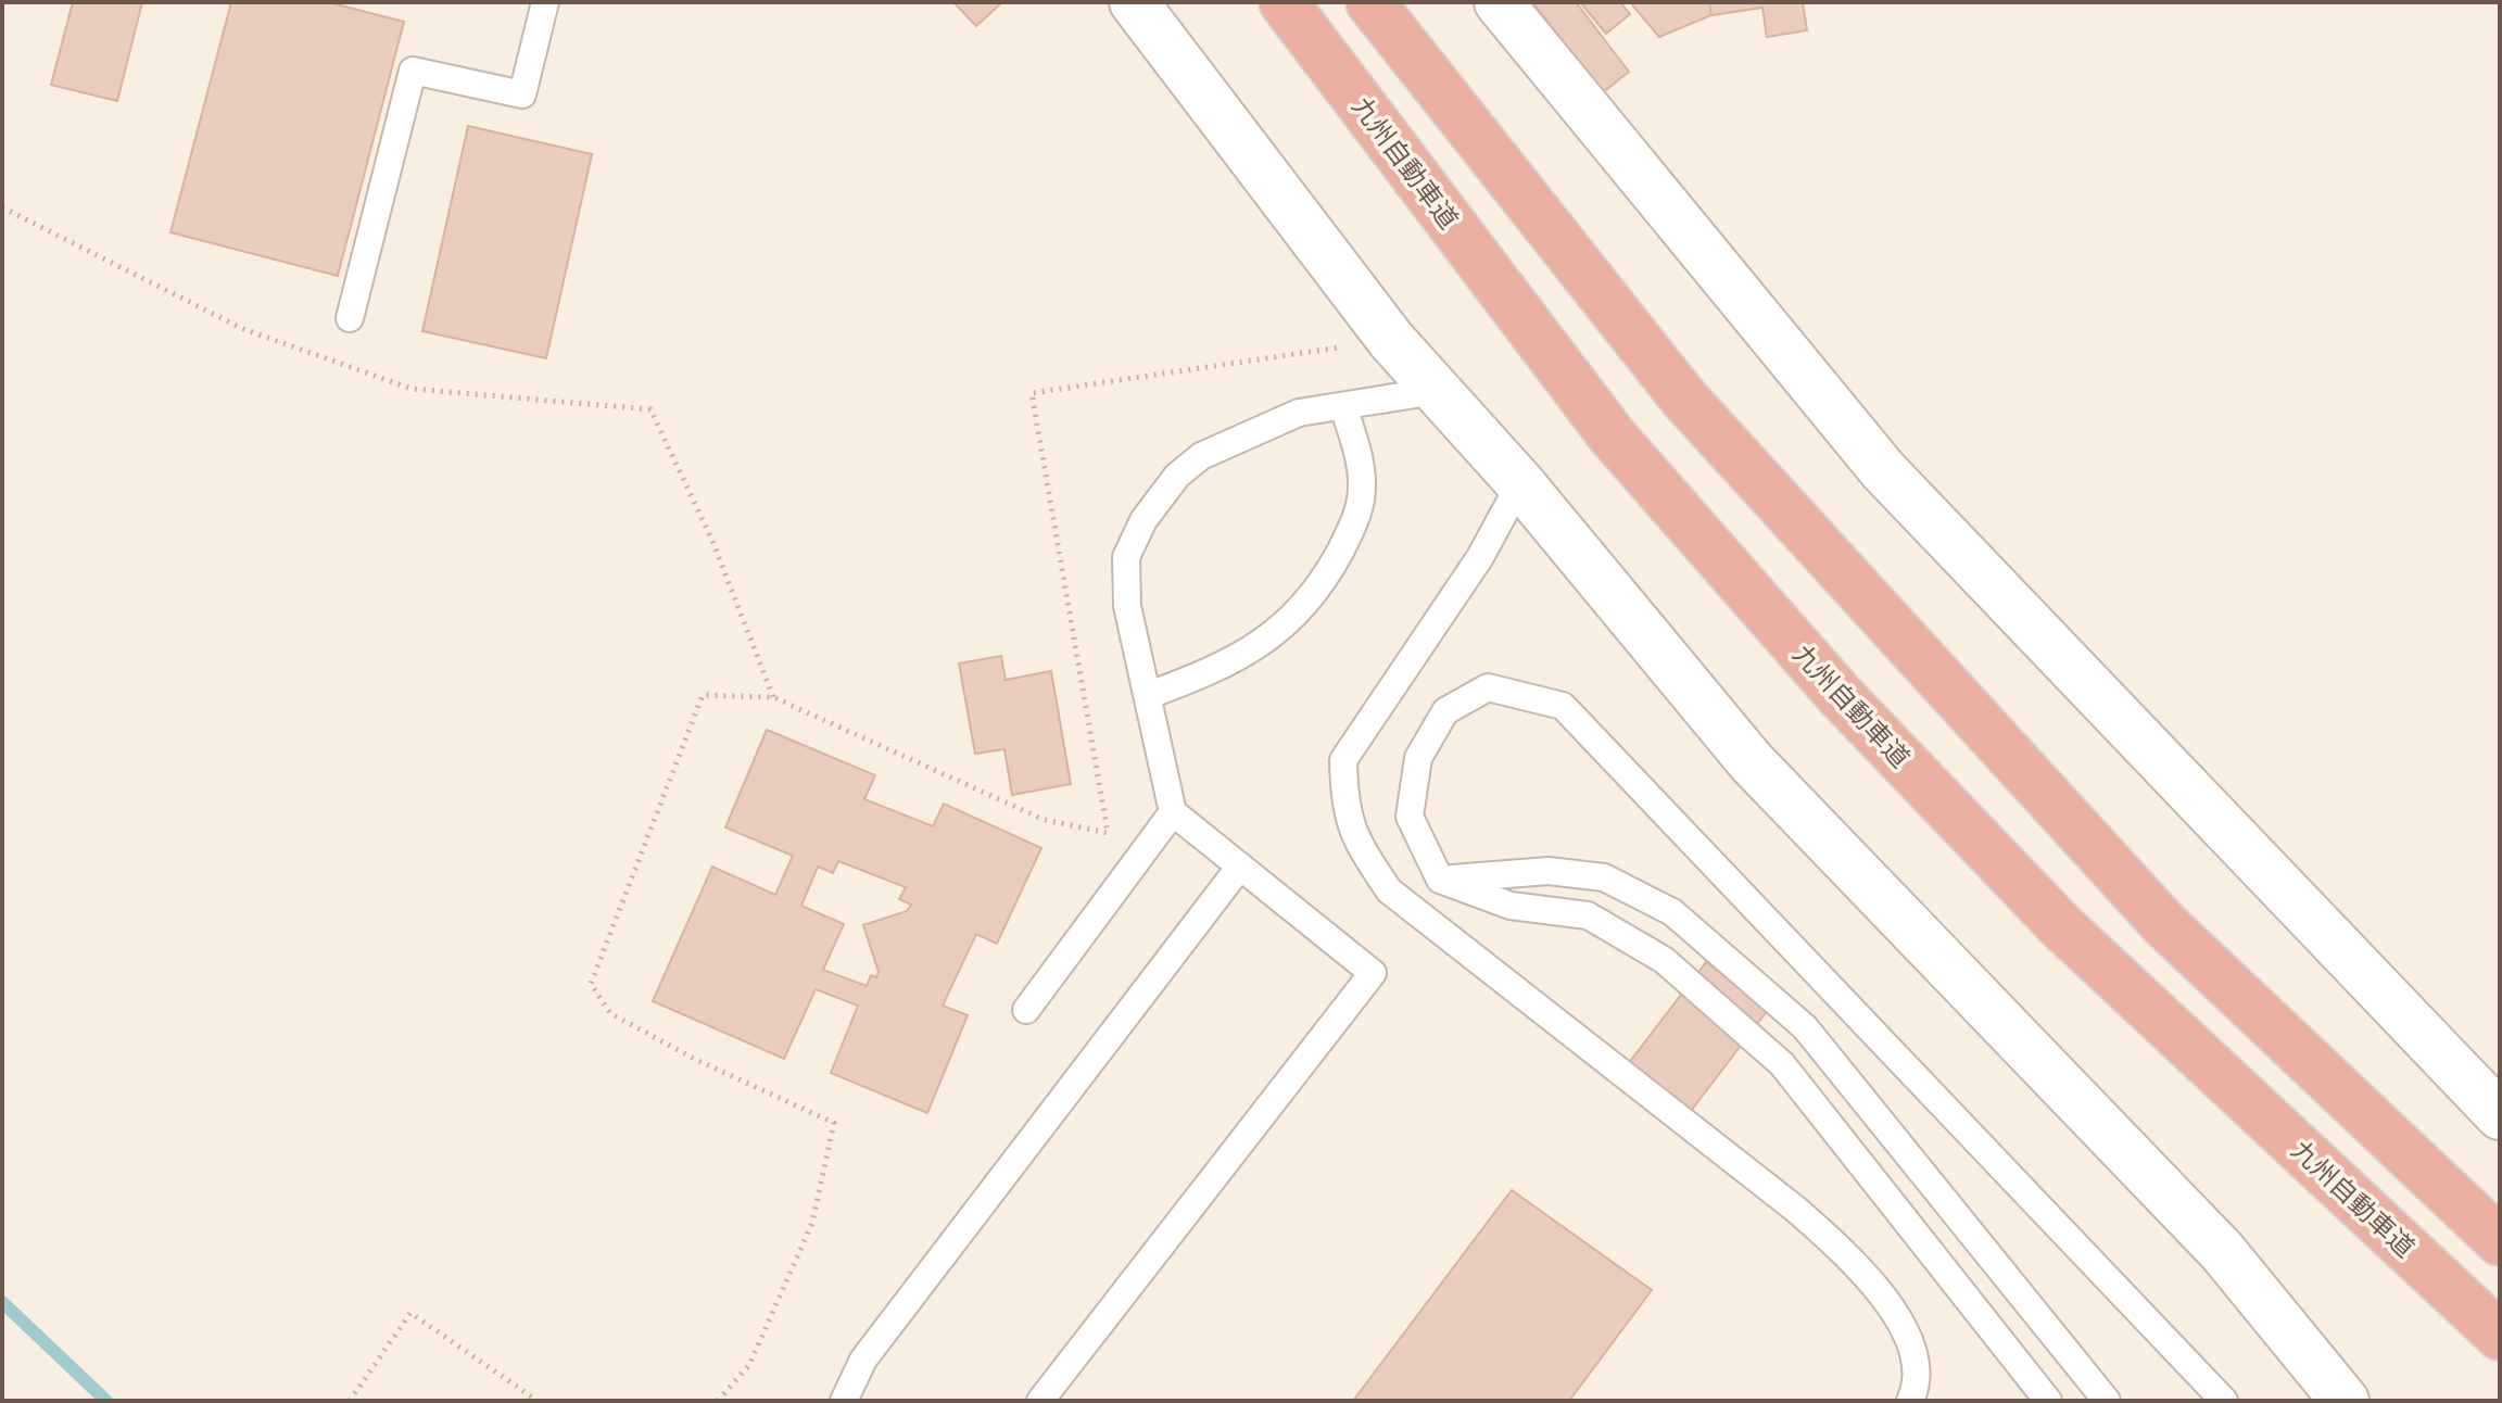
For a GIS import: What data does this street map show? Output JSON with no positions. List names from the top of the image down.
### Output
{
  "streets": {
    "highway": ["九州自動車道"]
  }
}
